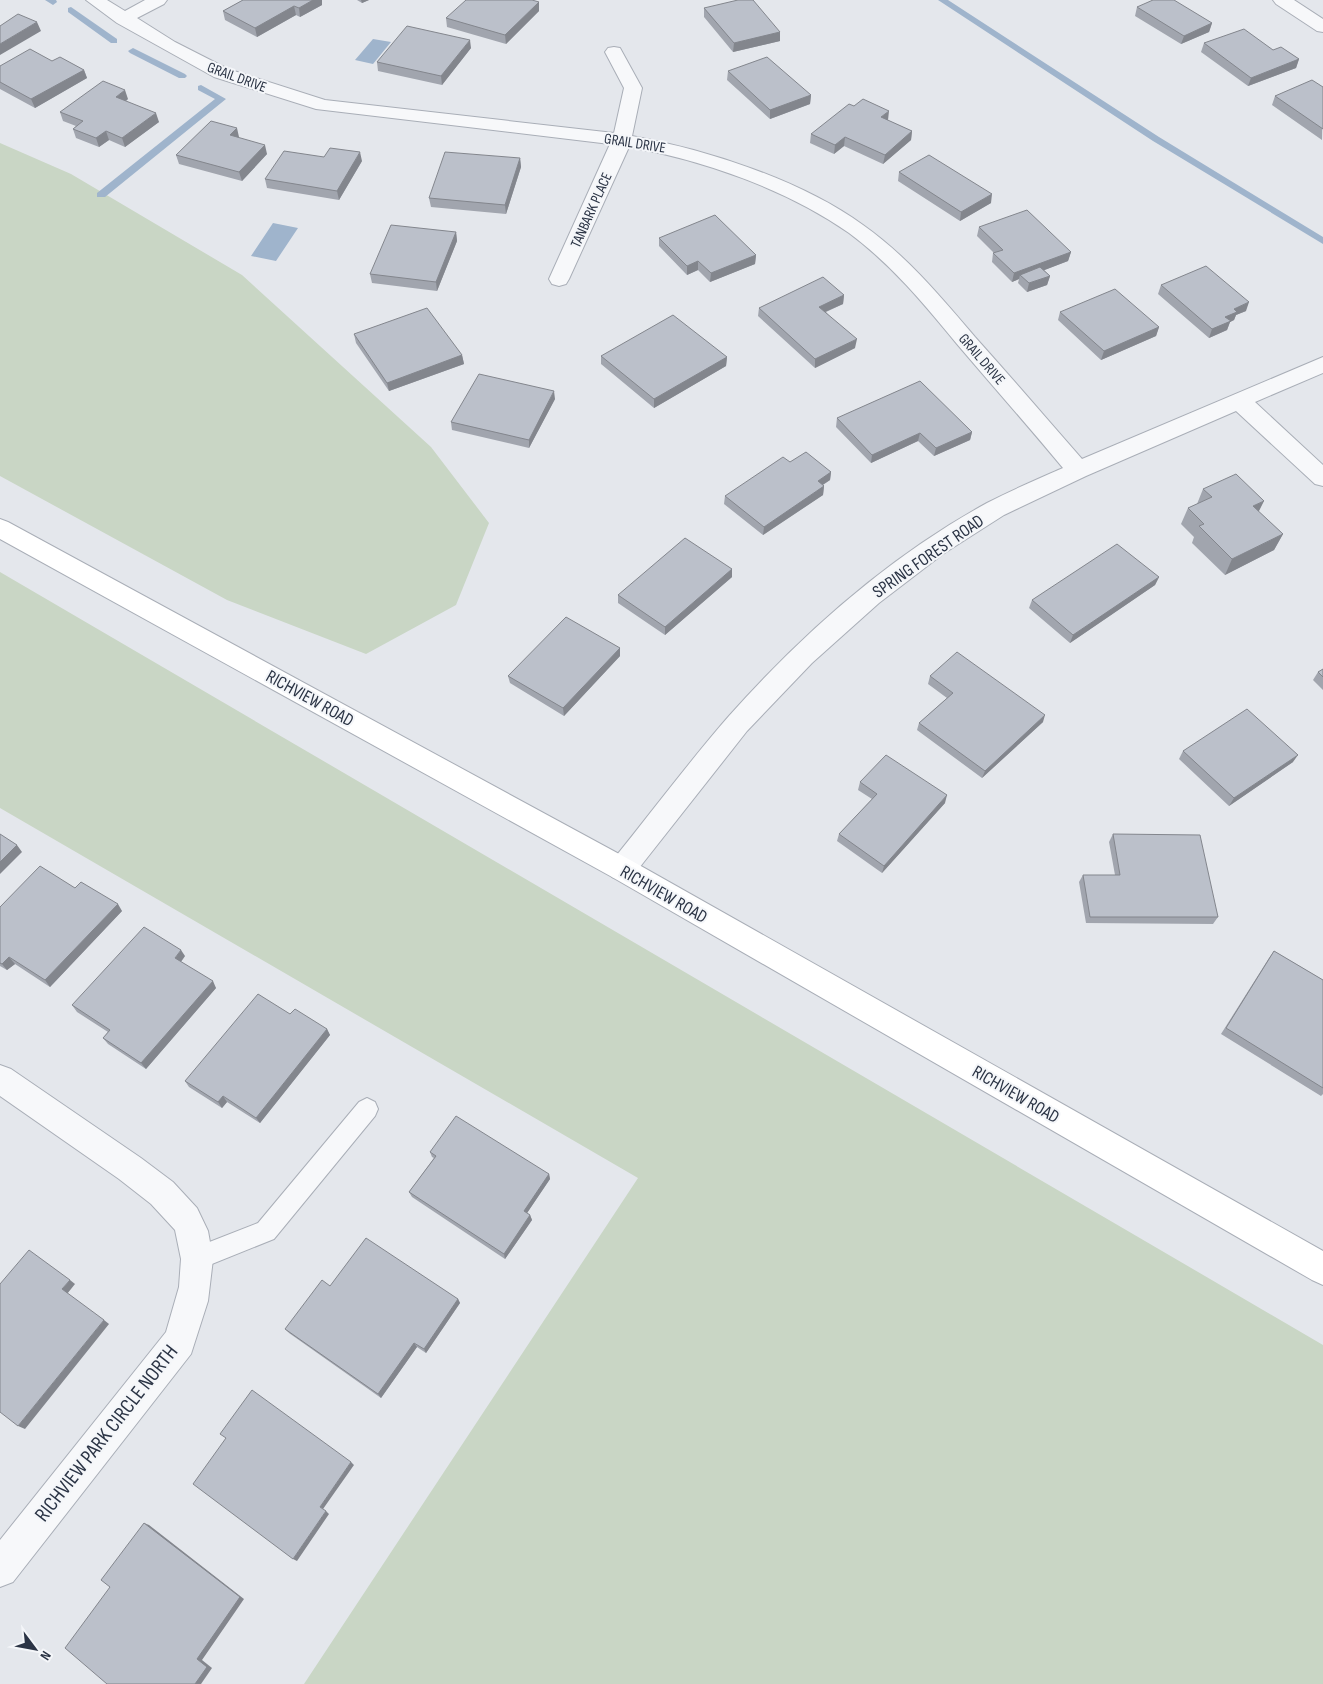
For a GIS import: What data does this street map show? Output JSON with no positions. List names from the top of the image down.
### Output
{
  "streets": {
    "street": [
      "GRAIL DRIVE",
      "TANBARK PLACE",
      "SPRING FOREST ROAD",
      "RICHVIEW ROAD",
      "RICHVIEW PARK CIRCLE NORTH"
    ]
  },
  "crossings": [
    ["GRAIL DRIVE", "TANBARK PLACE"],
    ["GRAIL DRIVE", "SPRING FOREST ROAD"],
    ["SPRING FOREST ROAD", "RICHVIEW ROAD"]
  ],
  "north": "bottom right"
}
